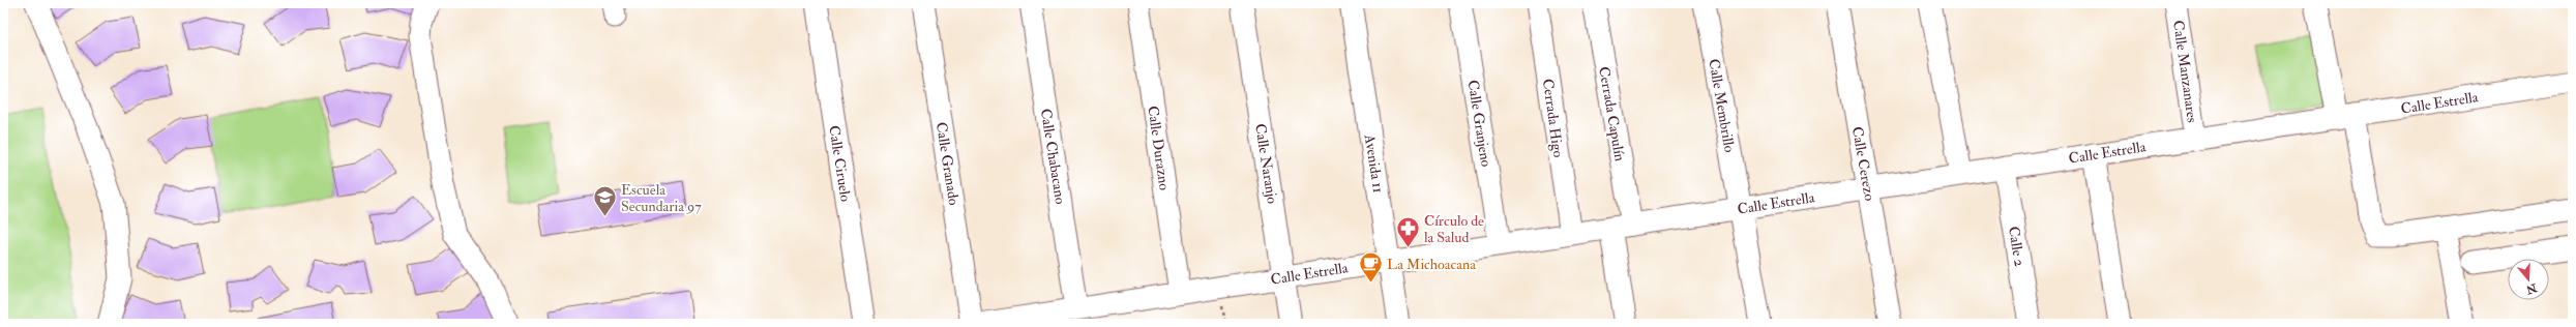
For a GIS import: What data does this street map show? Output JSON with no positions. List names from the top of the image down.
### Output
{
  "streets": {
    "street": [
      "Calle Manzanares",
      "Calle Estrella",
      "Calle Membrillo",
      "Cerrada Capulín",
      "Cerrada Higo",
      "Calle Granjeno",
      "Calle Durazno",
      "Calle Chabacano",
      "Calle Ciruelo",
      "Calle Granado",
      "Calle Naranjo",
      "Avenida 11",
      "Calle Cerezo",
      "Calle 2"
    ]
  },
  "crossings": [
    ["Calle Manzanares", "Calle Estrella"],
    ["Calle Estrella", "Calle Membrillo"],
    ["Calle Estrella", "Cerrada Capulín"],
    ["Calle Estrella", "Cerrada Higo"],
    ["Calle Estrella", "Calle Granjeno"],
    ["Calle Estrella", "Calle Durazno"],
    ["Calle Estrella", "Calle Chabacano"],
    ["Calle Estrella", "Calle Naranjo"],
    ["Calle Estrella", "Avenida 11"],
    ["Calle Estrella", "Calle Cerezo"],
    ["Calle Estrella", "Calle 2"]
  ],
  "places": {
    "school or university": ["Escuela Secundaria 97"],
    "pharmacy": ["Círculo de la Salud"],
    "cafe": ["La Michoacana"]
  },
  "north": "bottom"
}
